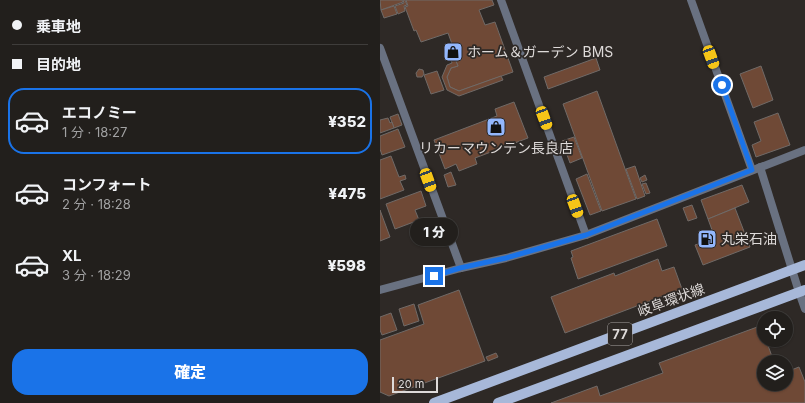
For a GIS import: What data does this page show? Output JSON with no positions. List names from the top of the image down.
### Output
{
  "streets": {
    "main road": ["岐阜環状線", "77"]
  },
  "places": {
    "shop": ["ホーム＆ガーデン BMS", "リカーマウンテン長良店"],
    "fuel station": ["丸栄石油"]
  },
  "scale_bar": "20 m",
  "page": {
    "banner": ["乗車地", "目的地"],
    "list": [
      {
        "name": "エコノミー",
        "note": "1 分 · 18:27",
        "value": "¥352"
      },
      {
        "name": "コンフォート",
        "note": "2 分 · 18:28",
        "value": "¥475"
      },
      {
        "name": "XL",
        "note": "3 分 · 18:29",
        "value": "¥598"
      }
    ],
    "bubble": "1 分",
    "buttons": "確定",
    "scale": "20 m"
  }
}
